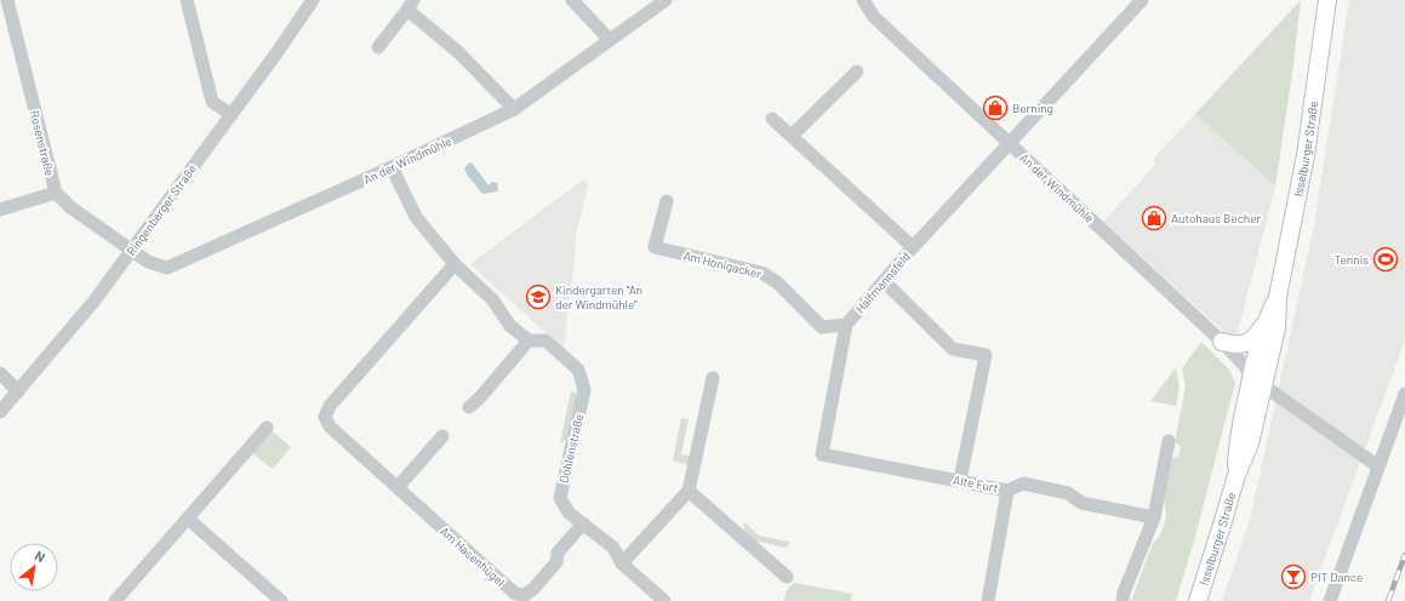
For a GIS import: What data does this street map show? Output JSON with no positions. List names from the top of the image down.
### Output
{
  "streets": {
    "main road": ["Isselburger Straße"],
    "street": [
      "Rosenstraße",
      "An der Windmühle",
      "Ringenberger Straße",
      "Am Honigacker",
      "Halfmannsfeld",
      "Dohlenstraße",
      "Alte Furt",
      "Am Hasenhügel"
    ]
  },
  "crossings": [
    ["Rosenstraße", "An der Windmühle"],
    ["Rosenstraße", "Ringenberger Straße"],
    ["Isselburger Straße", "An der Windmühle"],
    ["An der Windmühle", "Ringenberger Straße"],
    ["An der Windmühle", "Halfmannsfeld"],
    ["An der Windmühle", "Dohlenstraße"],
    ["Am Honigacker", "Halfmannsfeld"],
    ["Halfmannsfeld", "Alte Furt"],
    ["Dohlenstraße", "Am Hasenhügel"]
  ],
  "places": {
    "shop": ["Berning", "Autohaus Becher"],
    "sports": ["Tennis"],
    "school or university": ["Kindergarten \"An der Windmühle\""],
    "bar": ["PIT Dance"]
  },
  "north": "top right"
}
